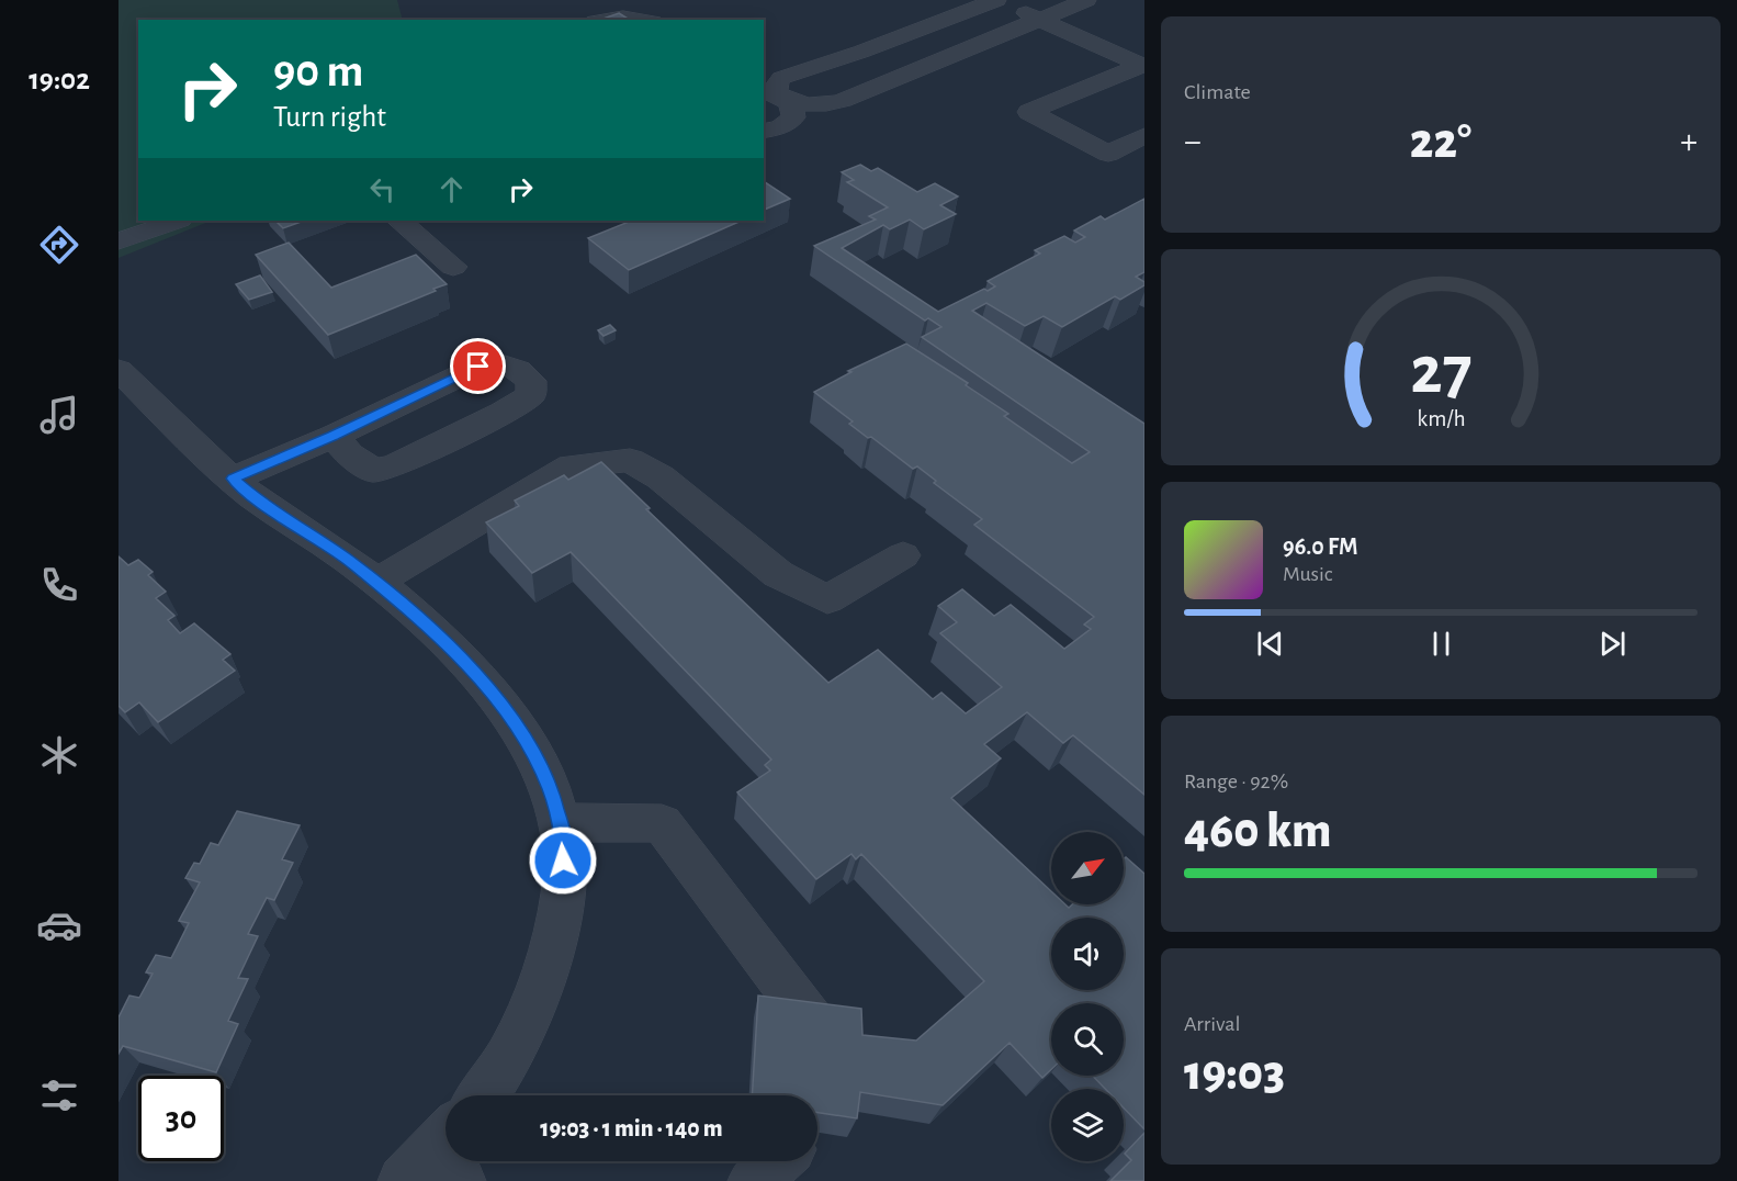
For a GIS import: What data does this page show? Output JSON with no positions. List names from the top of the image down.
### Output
{
  "north": "top right",
  "page": {
    "tabs": "19:02",
    "tile": [
      "Climate",
      ["Range · 92%", "460 km"],
      ["Arrival", "19:03"]
    ],
    "turn": ["90 m", "Turn right"],
    "heat": ["−", "22°", "+"],
    "song": ["96.0 FM", "Music"],
    "limit": "30",
    "trip": "19:03 · 1 min · 140 m",
    "gauge": ["27", "km/h"]
  }
}
